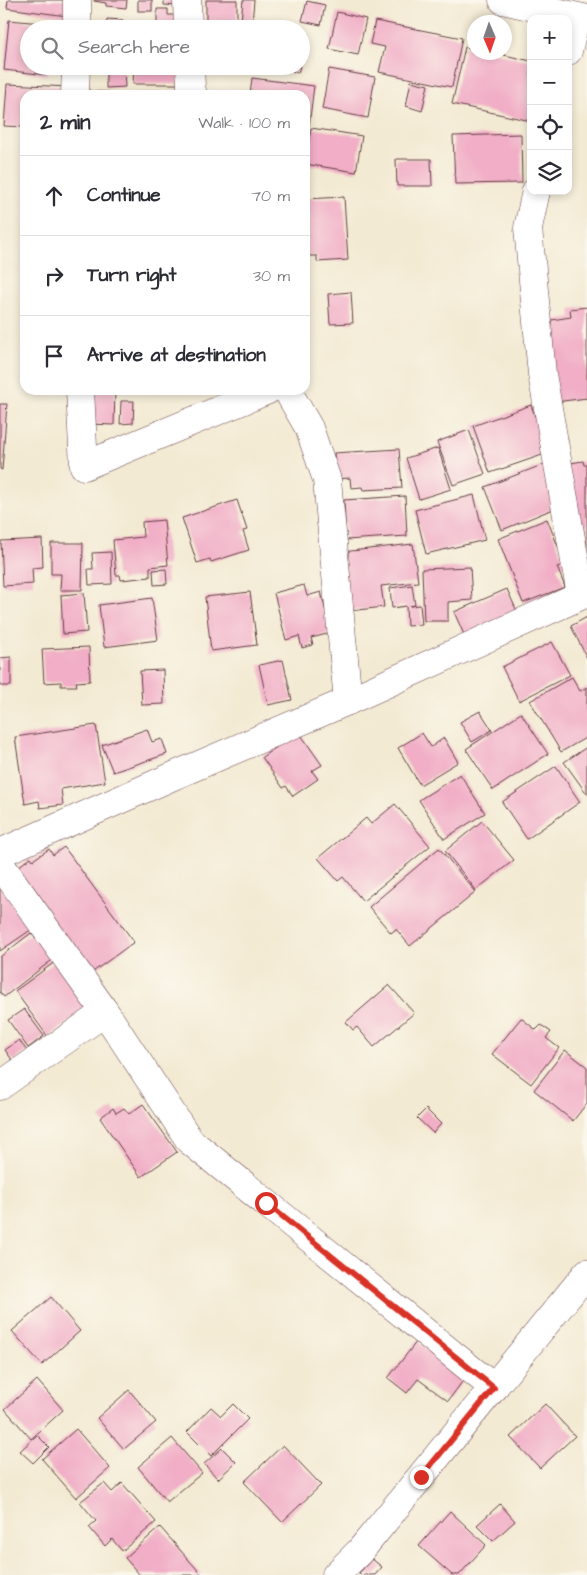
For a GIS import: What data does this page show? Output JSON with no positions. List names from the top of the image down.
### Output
{
  "north": "bottom",
  "page": {
    "map_buttons": ["+", "−"],
    "search": "Search here",
    "heading": ["2 min", "Walk · 100 m"],
    "list": [
      ["Continue", "70 m"],
      ["Turn right", "30 m"],
      "Arrive at destination"
    ]
  }
}
